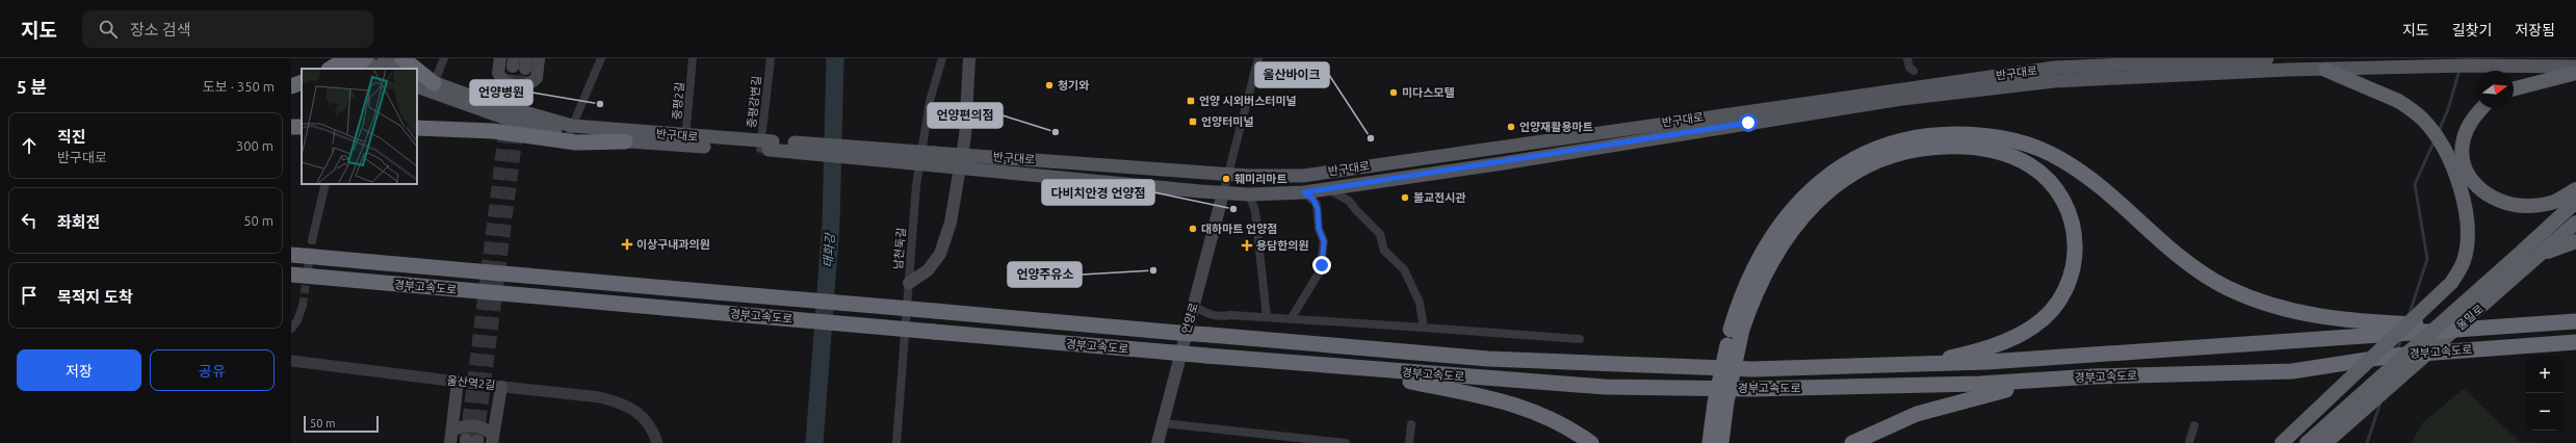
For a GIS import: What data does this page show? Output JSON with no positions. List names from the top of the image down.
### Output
{
  "streets": {
    "highway": ["경부고속도로", "울밀로"],
    "main road": ["반구대로", "언양로"],
    "street": [
      "중평2길",
      "중평강변길",
      "남천둑길",
      "울산역2길"
    ]
  },
  "crossings": [
    ["반구대로", "중평2길"],
    ["반구대로", "중평강변길"],
    ["반구대로", "언양로"]
  ],
  "water": ["태화강"],
  "places": {
    "other": [
      "청기와",
      "미다스모텔",
      "언양병원",
      "언양재활용마트",
      "언양편의점",
      "울산바이크",
      "훼미리마트",
      "불교전시관",
      "다비치안경 언양점",
      "대하마트 언양점",
      "언양주유소"
    ],
    "transit": ["언양 시외버스터미널", "언양터미널"],
    "health": ["이상구내과의원", "용담한의원"]
  },
  "scale_bar": "50 m",
  "north": "right",
  "page": {
    "header": "지도",
    "search": "장소 검색",
    "nav": ["지도", "길찾기", "저장됨"],
    "heading": ["5 분", "도보 · 350 m"],
    "list": [
      ["직진", "반구대로", "300 m"],
      ["좌회전", "50 m"],
      "목적지 도착"
    ],
    "buttons": ["저장", "공유"],
    "map_buttons": ["+", "−"],
    "scale": "50 m"
  }
}
